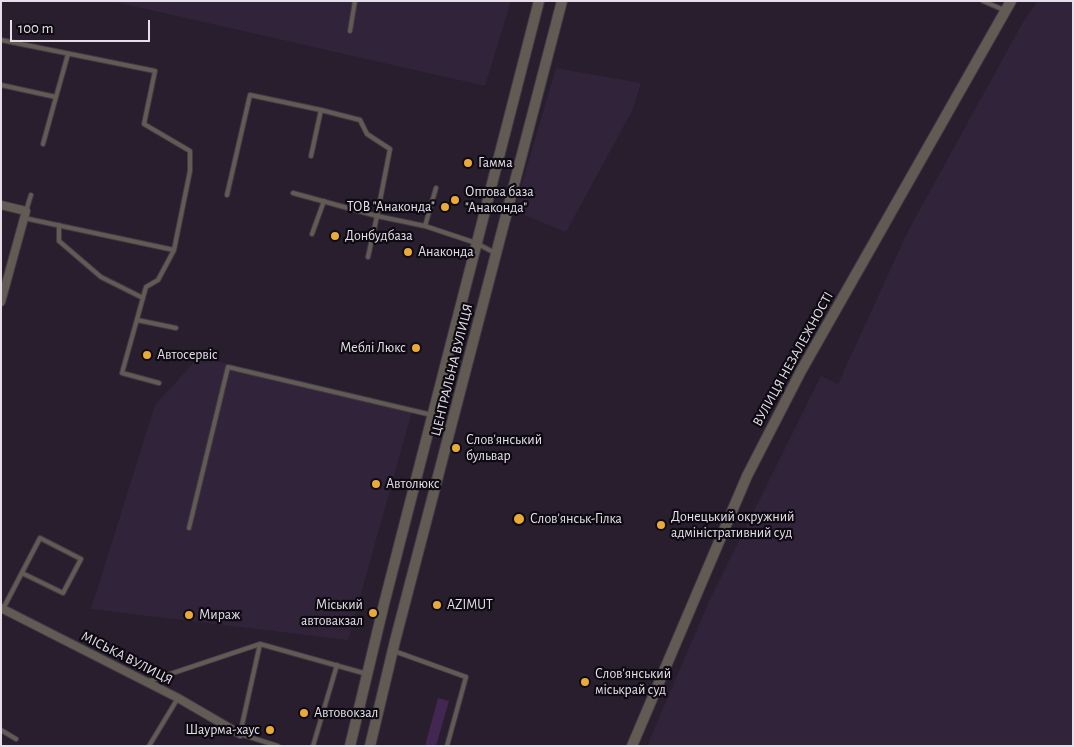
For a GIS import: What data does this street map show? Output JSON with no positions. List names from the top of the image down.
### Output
{
  "streets": {
    "street": ["ВУЛИЦЯ НЕЗАЛЕЖНОСТІ", "ЦЕНТРАЛЬНА ВУЛИЦЯ", "МІСЬКА ВУЛИЦЯ"]
  },
  "places": [
    "Гамма",
    "Оптова база \"Анаконда\"",
    "ТОВ \"Анаконда\"",
    "Донбудбаза",
    "Анаконда",
    "Меблі Люкс",
    "Автосервіс",
    "Слов'янський бульвар",
    "Автолюкс",
    "Слов'янськ-Гілка",
    "Донецький окружний адміністративний суд",
    "AZIMUT",
    "Міський автовакзал",
    "Мираж",
    "Слов'янський міськрай суд",
    "Автовокзал",
    "Шаурма-хаус"
  ],
  "scale_bar": "100 m"
}
